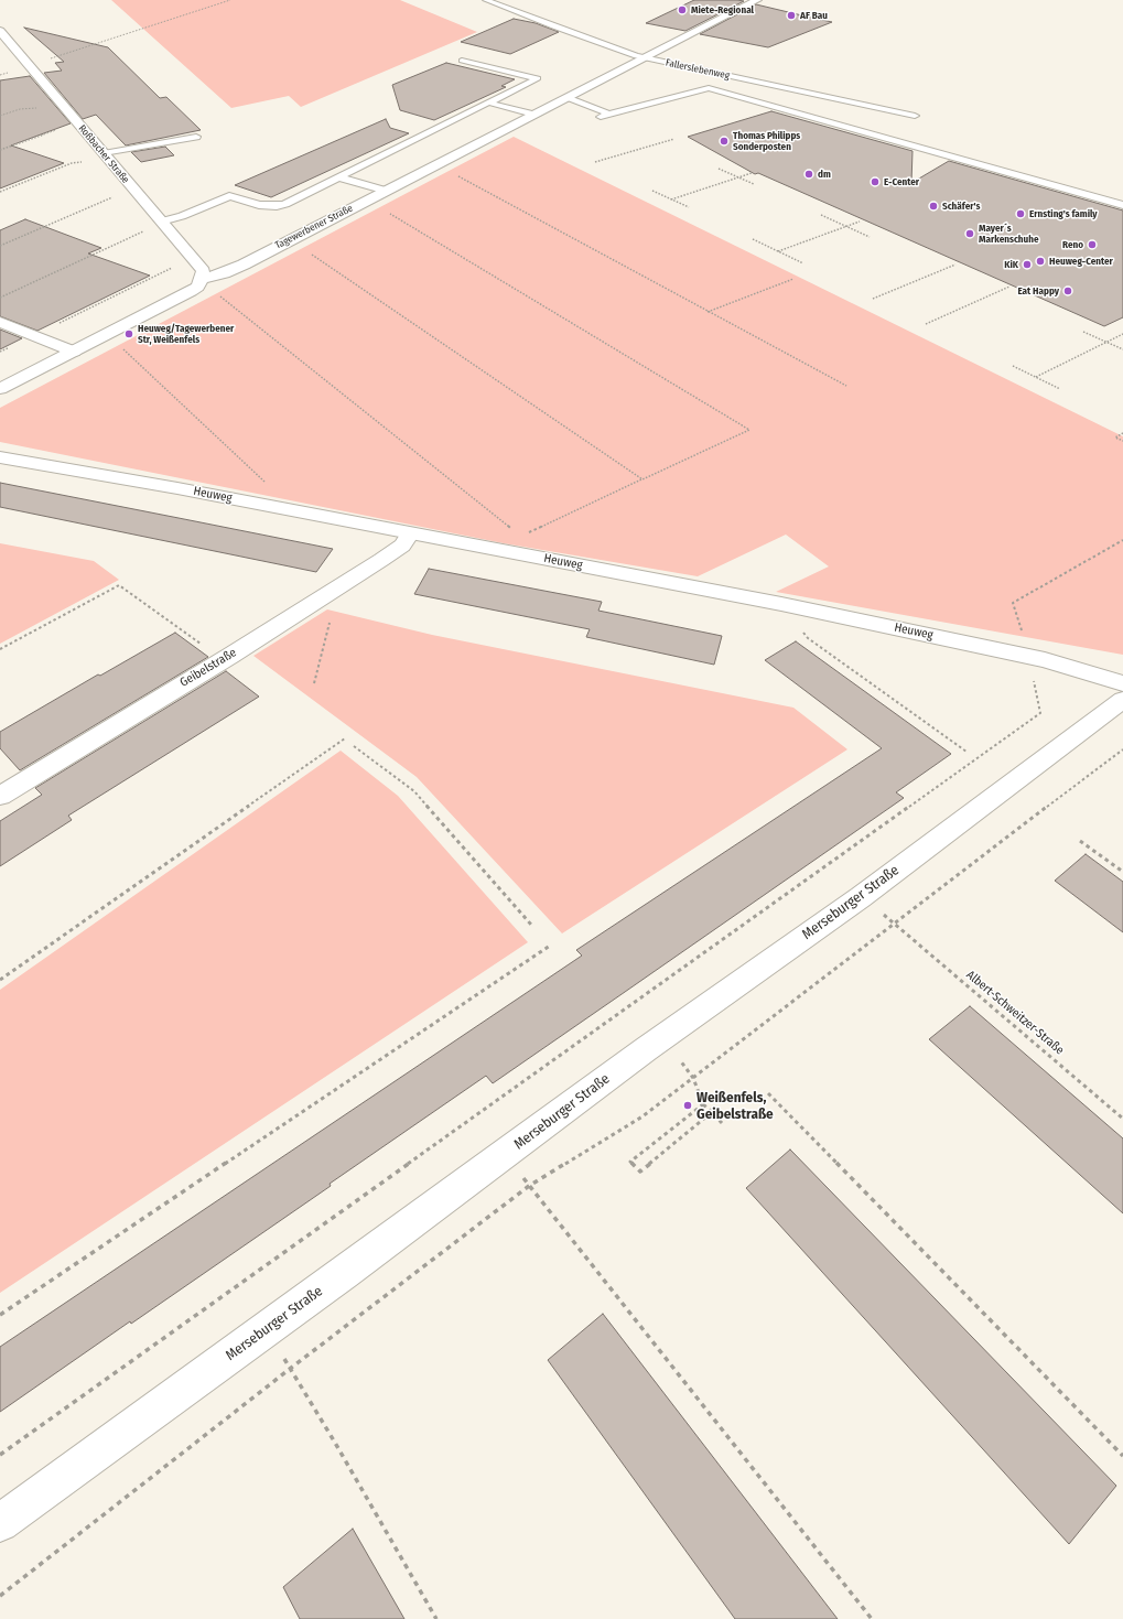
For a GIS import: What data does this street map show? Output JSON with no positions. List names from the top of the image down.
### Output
{
  "streets": {
    "street": [
      "Roßbacher Straße",
      "Tagewerbener Straße",
      "Heuweg",
      "Geibelstraße",
      "Merseburger Straße"
    ],
    "lane": ["Fallerslebenweg"],
    "path": ["Albert-Schweitzer-Straße"]
  },
  "crossings": [
    ["Fallerslebenweg", "Tagewerbener Straße"],
    ["Roßbacher Straße", "Tagewerbener Straße"],
    ["Heuweg", "Geibelstraße"]
  ],
  "places": [
    "Miete-Regional",
    "AF Bau",
    "Thomas Philipps Sonderposten",
    "dm",
    "E-Center",
    "Schäfer's",
    "Ernsting's family",
    "Mayer´s Markenschuhe",
    "Reno",
    "Heuweg-Center",
    "KiK",
    "Eat Happy",
    "Heuweg/Tagewerbener Str, Weißenfels",
    "Weißenfels, Geibelstraße"
  ]
}
